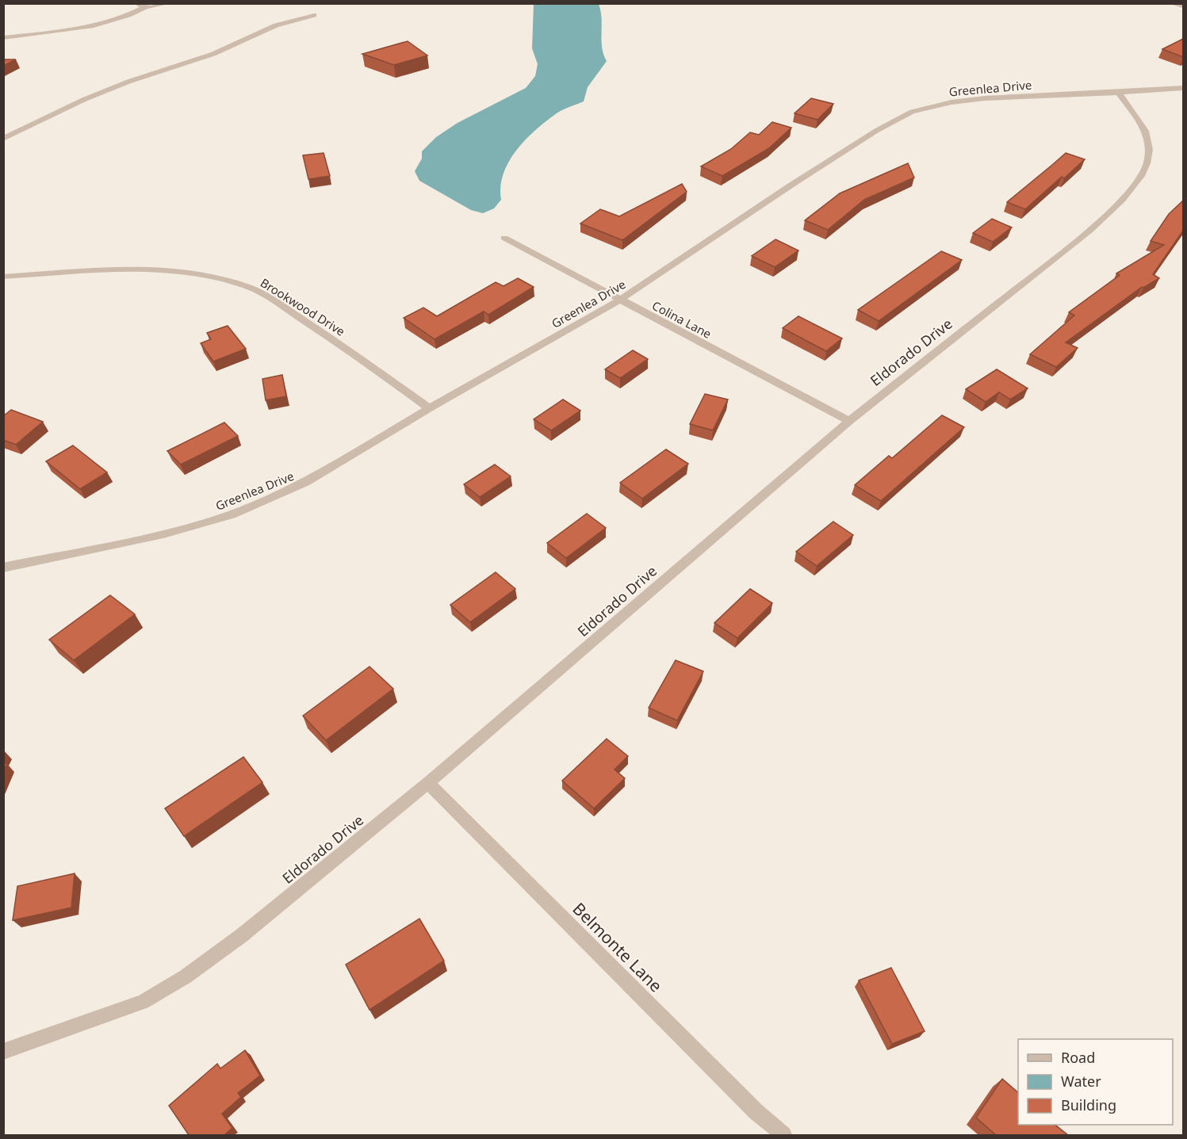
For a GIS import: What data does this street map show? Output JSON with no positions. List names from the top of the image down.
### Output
{
  "streets": {
    "street": [
      "Greenlea Drive",
      "Brookwood Drive",
      "Colina Lane",
      "Eldorado Drive",
      "Belmonte Lane"
    ]
  },
  "crossings": [
    ["Greenlea Drive", "Brookwood Drive"],
    ["Greenlea Drive", "Colina Lane"],
    ["Greenlea Drive", "Eldorado Drive"],
    ["Colina Lane", "Eldorado Drive"],
    ["Eldorado Drive", "Belmonte Lane"]
  ],
  "legend": ["Road", "Water", "Building"]
}
